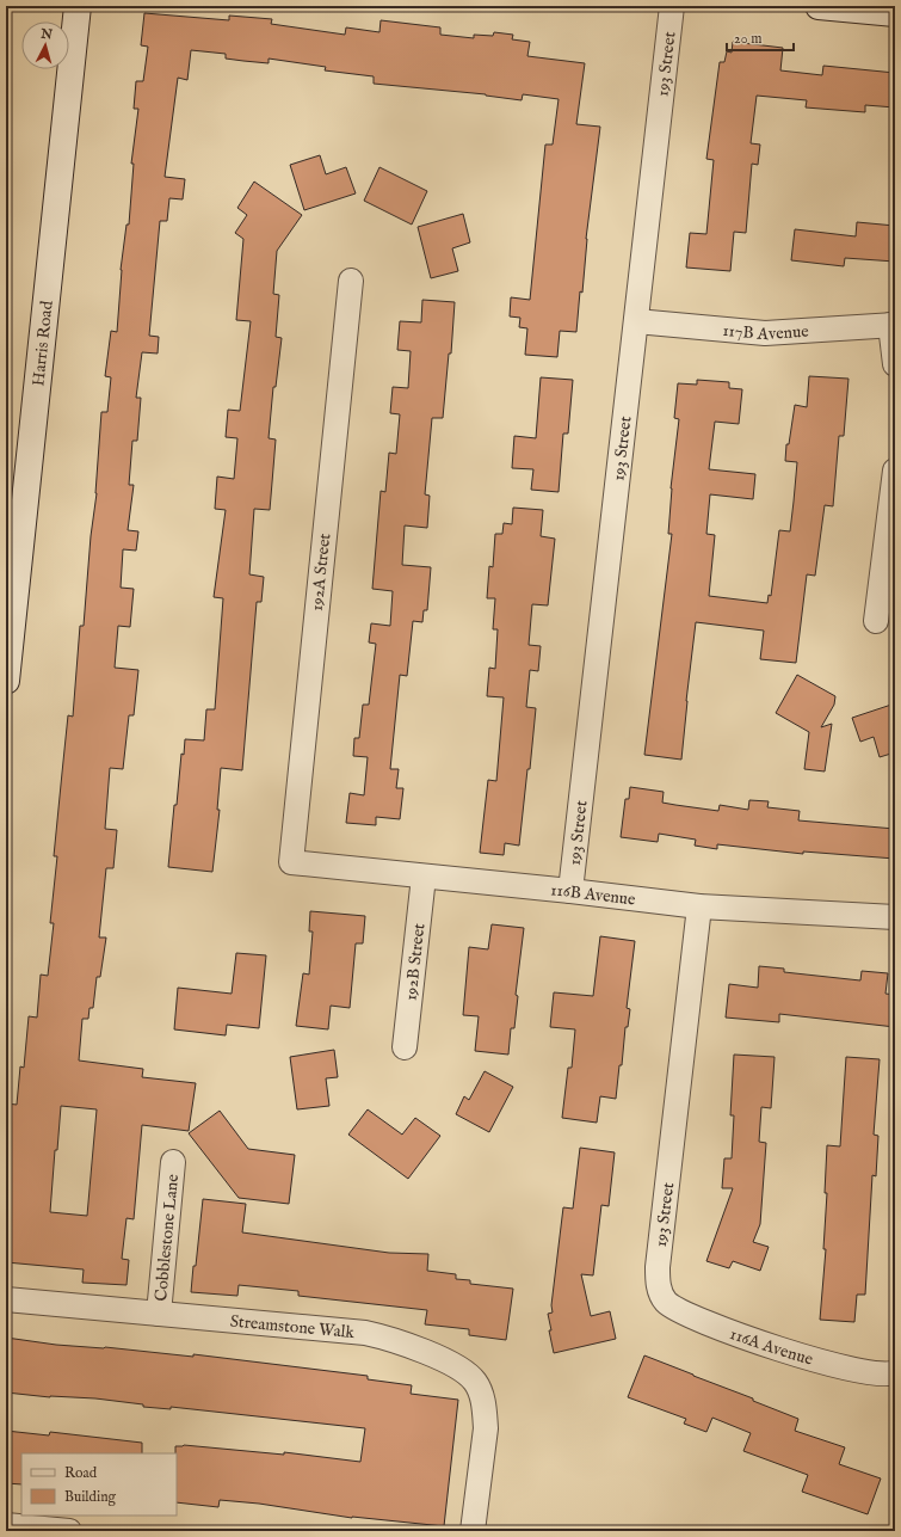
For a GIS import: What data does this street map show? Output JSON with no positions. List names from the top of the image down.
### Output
{
  "streets": {
    "main road": ["Harris Road"],
    "street": [
      "193 Street",
      "117B Avenue",
      "192A Street",
      "116B Avenue",
      "192B Street",
      "Cobblestone Lane",
      "Streamstone Walk",
      "116A Avenue"
    ]
  },
  "crossings": [
    ["193 Street", "117B Avenue"],
    ["193 Street", "116B Avenue"],
    ["193 Street", "116A Avenue"],
    ["192A Street", "116B Avenue"],
    ["116B Avenue", "192B Street"],
    ["Cobblestone Lane", "Streamstone Walk"]
  ],
  "legend": ["Road", "Building"],
  "scale_bar": "20 m",
  "north": "top"
}
